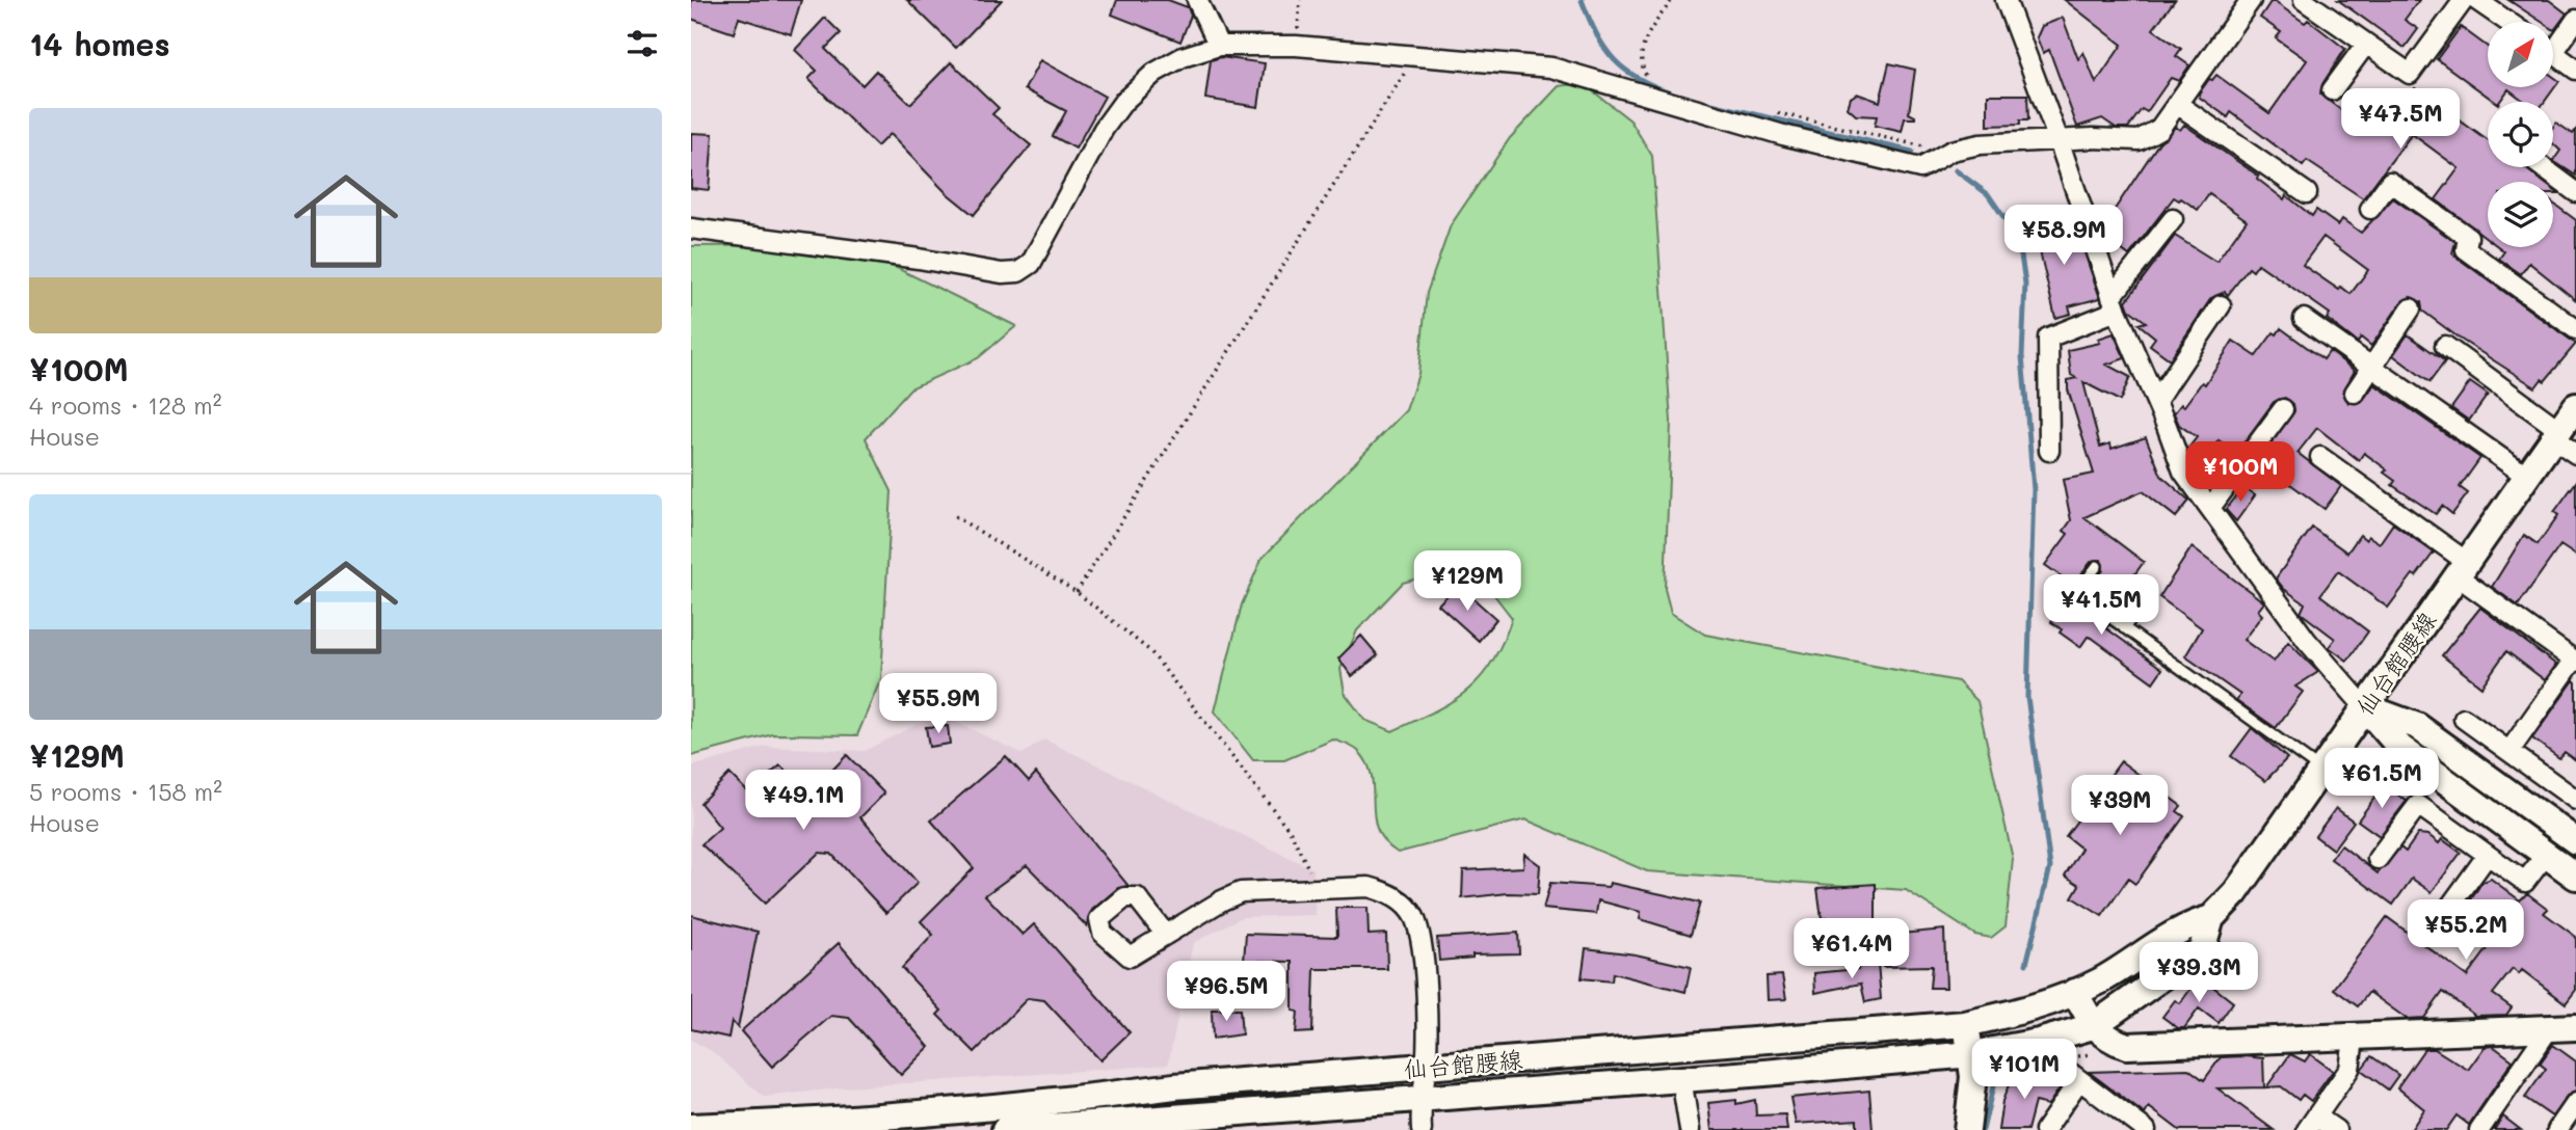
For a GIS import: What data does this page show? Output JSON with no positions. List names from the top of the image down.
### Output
{
  "streets": {
    "main road": ["仙台館腰線"]
  },
  "north": "top right",
  "page": {
    "heading": "14 homes",
    "list": [
      {
        "name": "¥100M",
        "note": "4 rooms · 128 m² · House"
      },
      {
        "name": "¥129M",
        "note": "5 rooms · 158 m² · House"
      }
    ],
    "price": [
      "¥47.5M",
      "¥58.9M",
      "¥100M",
      "¥129M",
      "¥41.5M",
      "¥55.9M",
      "¥61.5M",
      "¥49.1M",
      "¥39M",
      "¥55.2M",
      "¥61.4M",
      "¥39.3M",
      "¥96.5M",
      "¥101M"
    ]
  }
}
